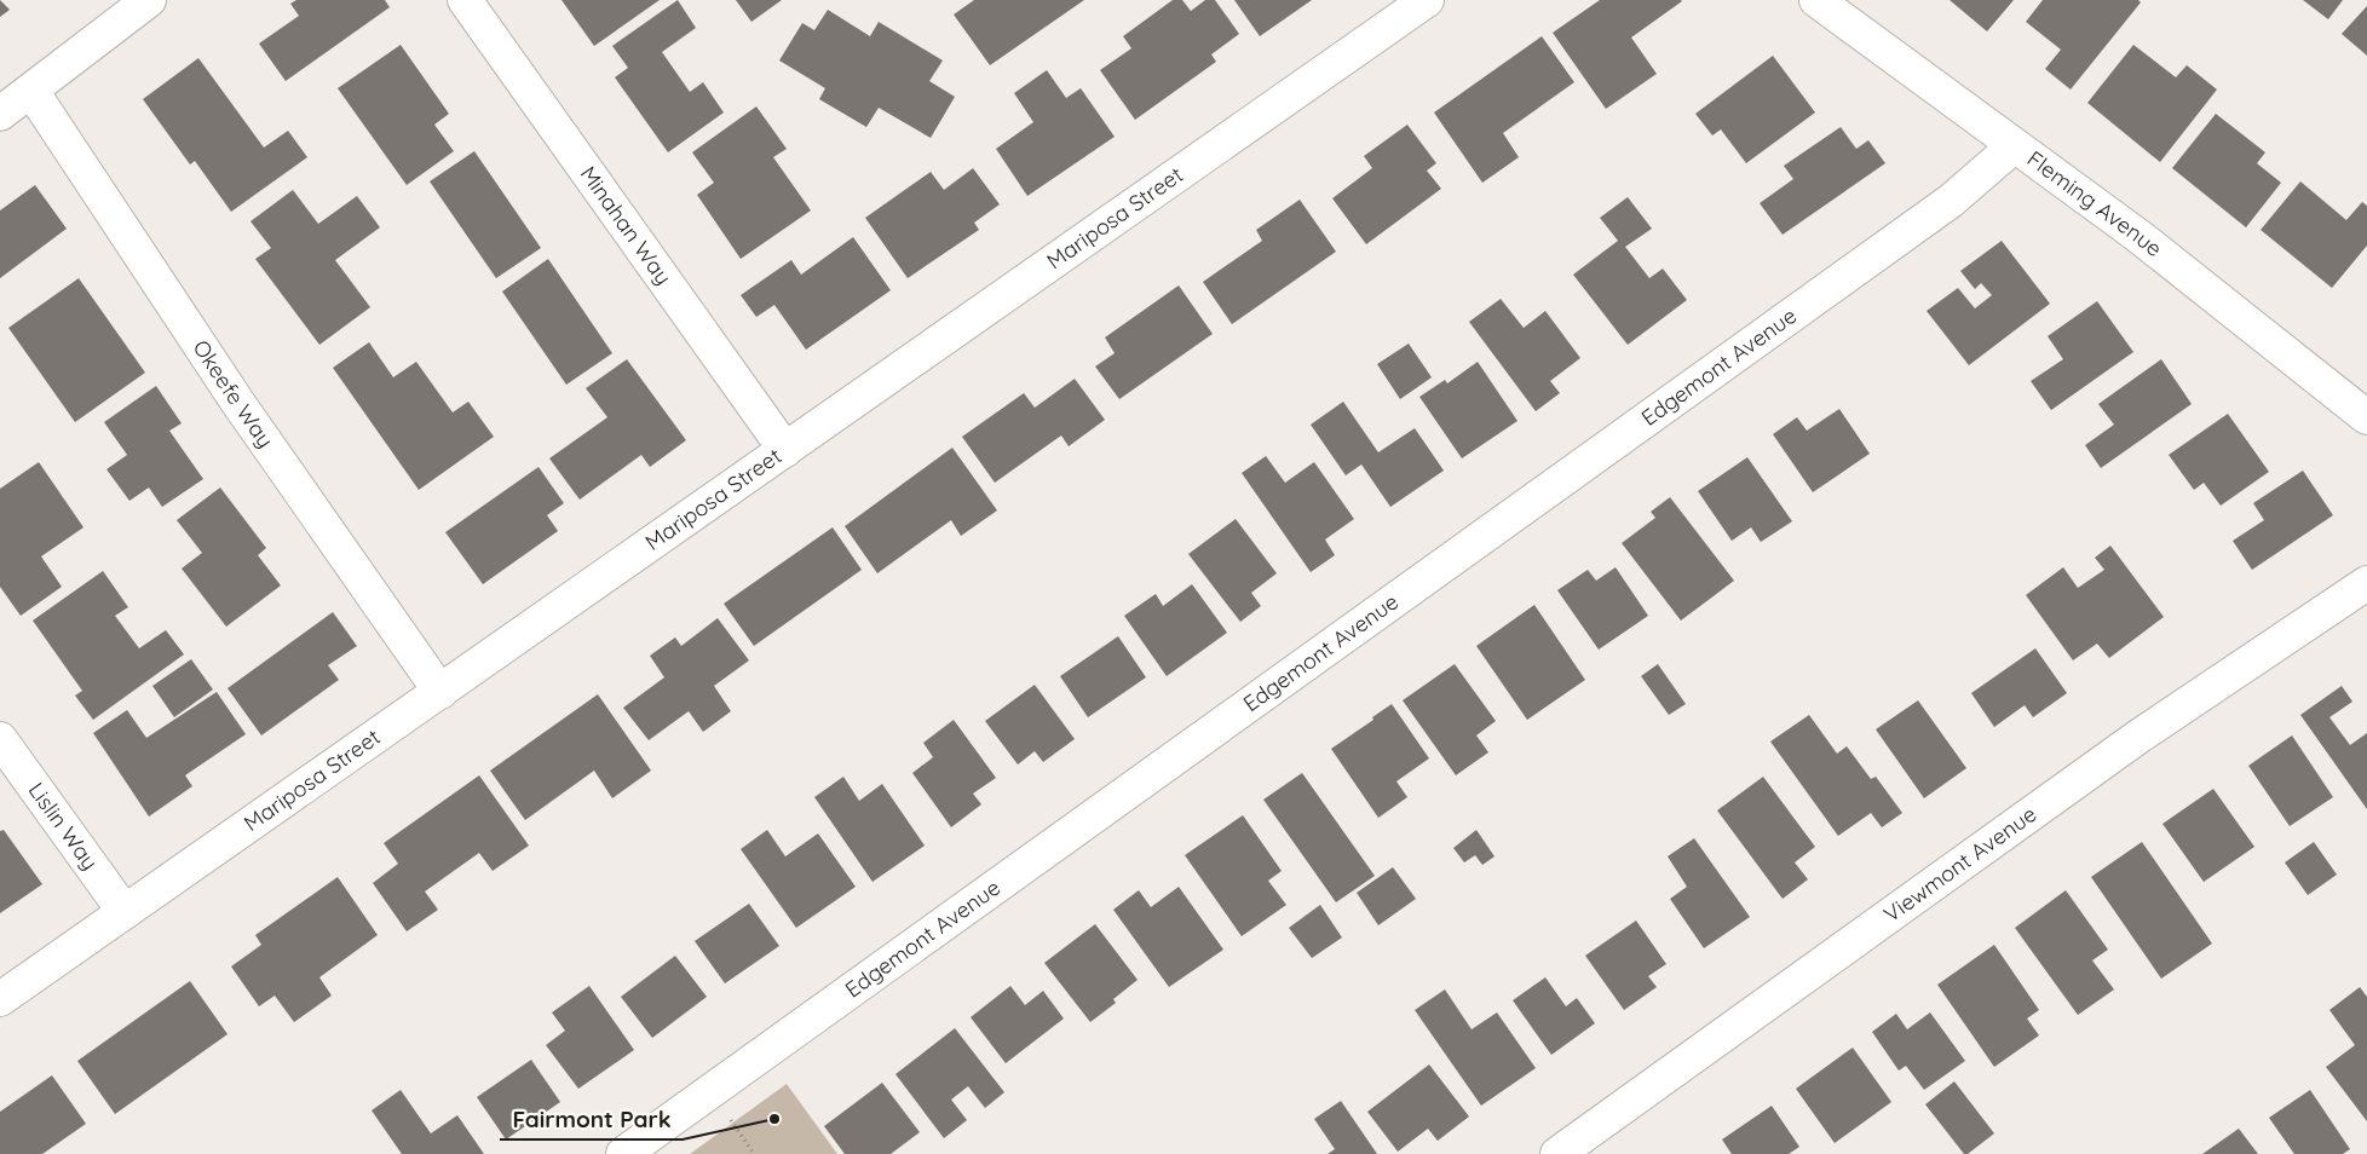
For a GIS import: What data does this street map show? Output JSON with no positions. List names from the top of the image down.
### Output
{
  "streets": {
    "street": [
      "Fleming Avenue",
      "Mariposa Street",
      "Minahan Way",
      "Edgemont Avenue",
      "Okeefe Way",
      "Lislin Way",
      "Viewmont Avenue"
    ]
  },
  "crossings": [
    ["Fleming Avenue", "Edgemont Avenue"],
    ["Mariposa Street", "Minahan Way"],
    ["Mariposa Street", "Okeefe Way"],
    ["Mariposa Street", "Lislin Way"]
  ],
  "places": ["Fairmont Park"]
}
